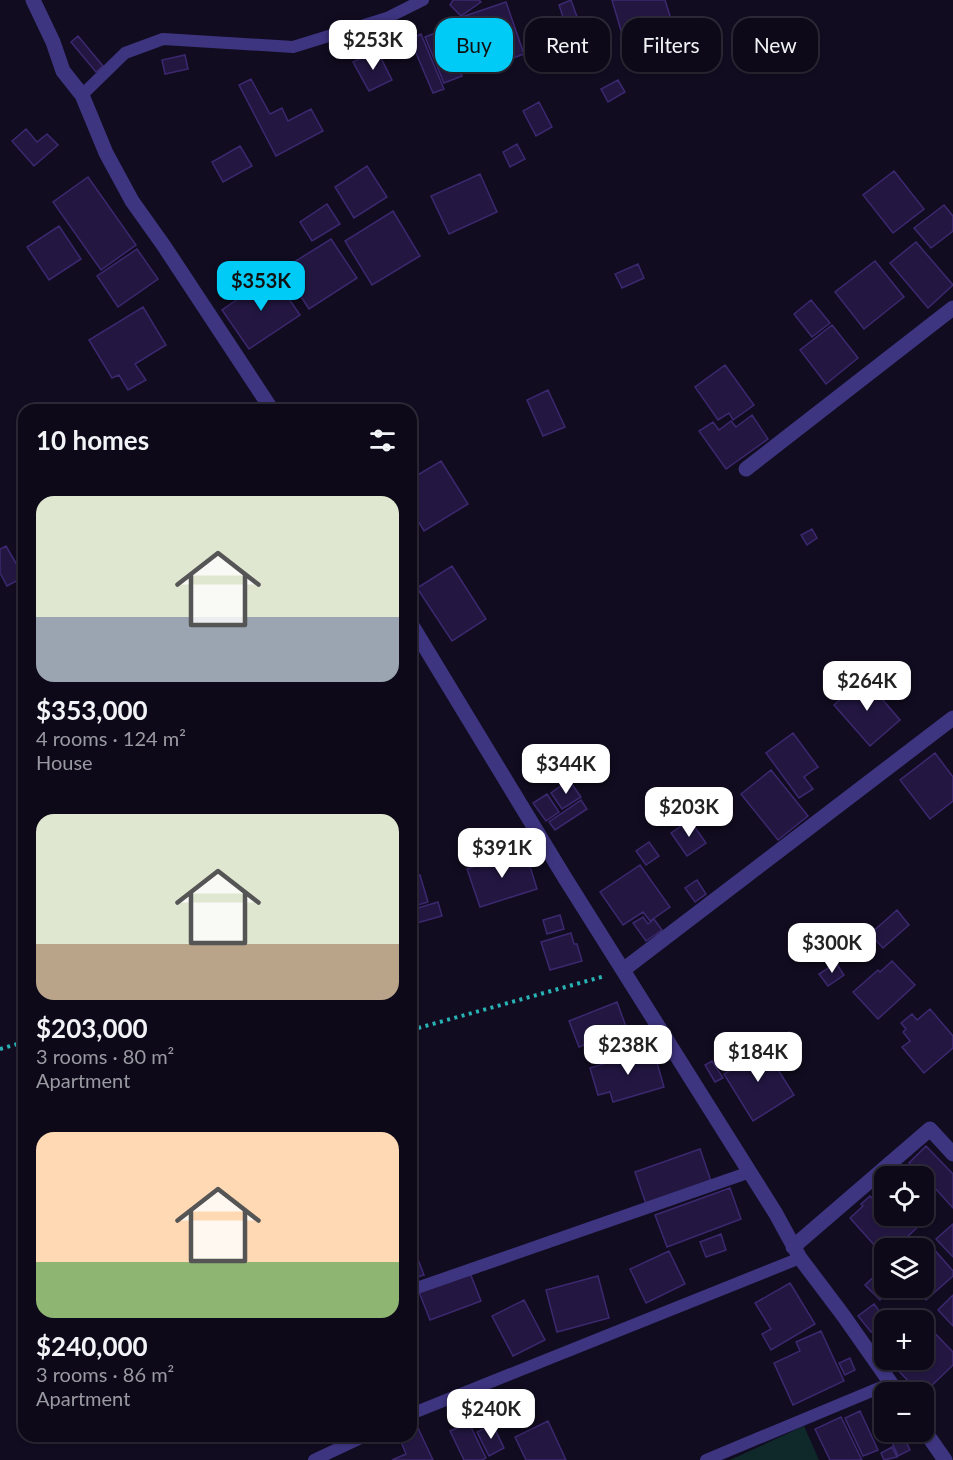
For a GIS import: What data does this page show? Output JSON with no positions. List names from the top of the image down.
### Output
{
  "page": {
    "chip": [
      "Buy",
      "Rent",
      "Filters",
      "New"
    ],
    "price": [
      "$253K",
      "$353K",
      "$264K",
      "$344K",
      "$203K",
      "$391K",
      "$300K",
      "$238K",
      "$184K",
      "$240K"
    ],
    "heading": "10 homes",
    "list": [
      {
        "name": "$353,000",
        "note": "4 rooms · 124 m² · House"
      },
      {
        "name": "$203,000",
        "note": "3 rooms · 80 m² · Apartment"
      },
      {
        "name": "$240,000",
        "note": "3 rooms · 86 m² · Apartment"
      }
    ],
    "map_buttons": ["+", "−"]
  }
}
